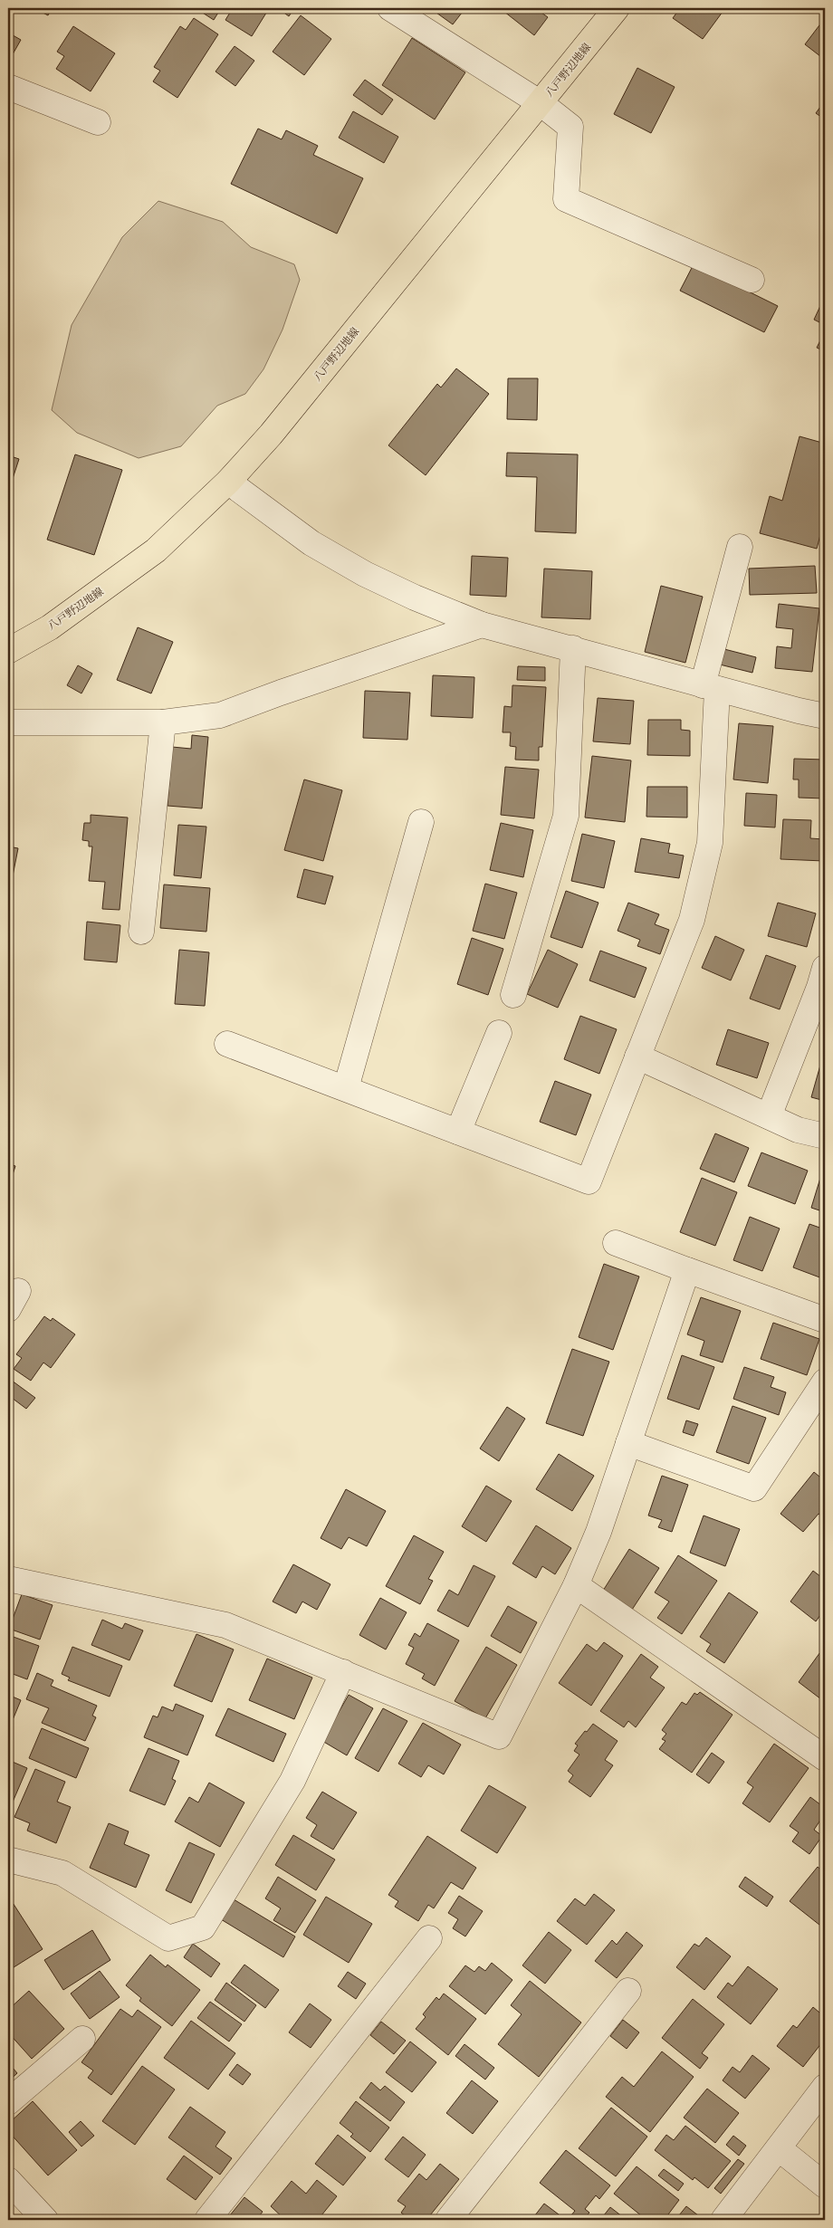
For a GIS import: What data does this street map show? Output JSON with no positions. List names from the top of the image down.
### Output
{
  "streets": {
    "main road": ["八戸野辺地線"]
  }
}
